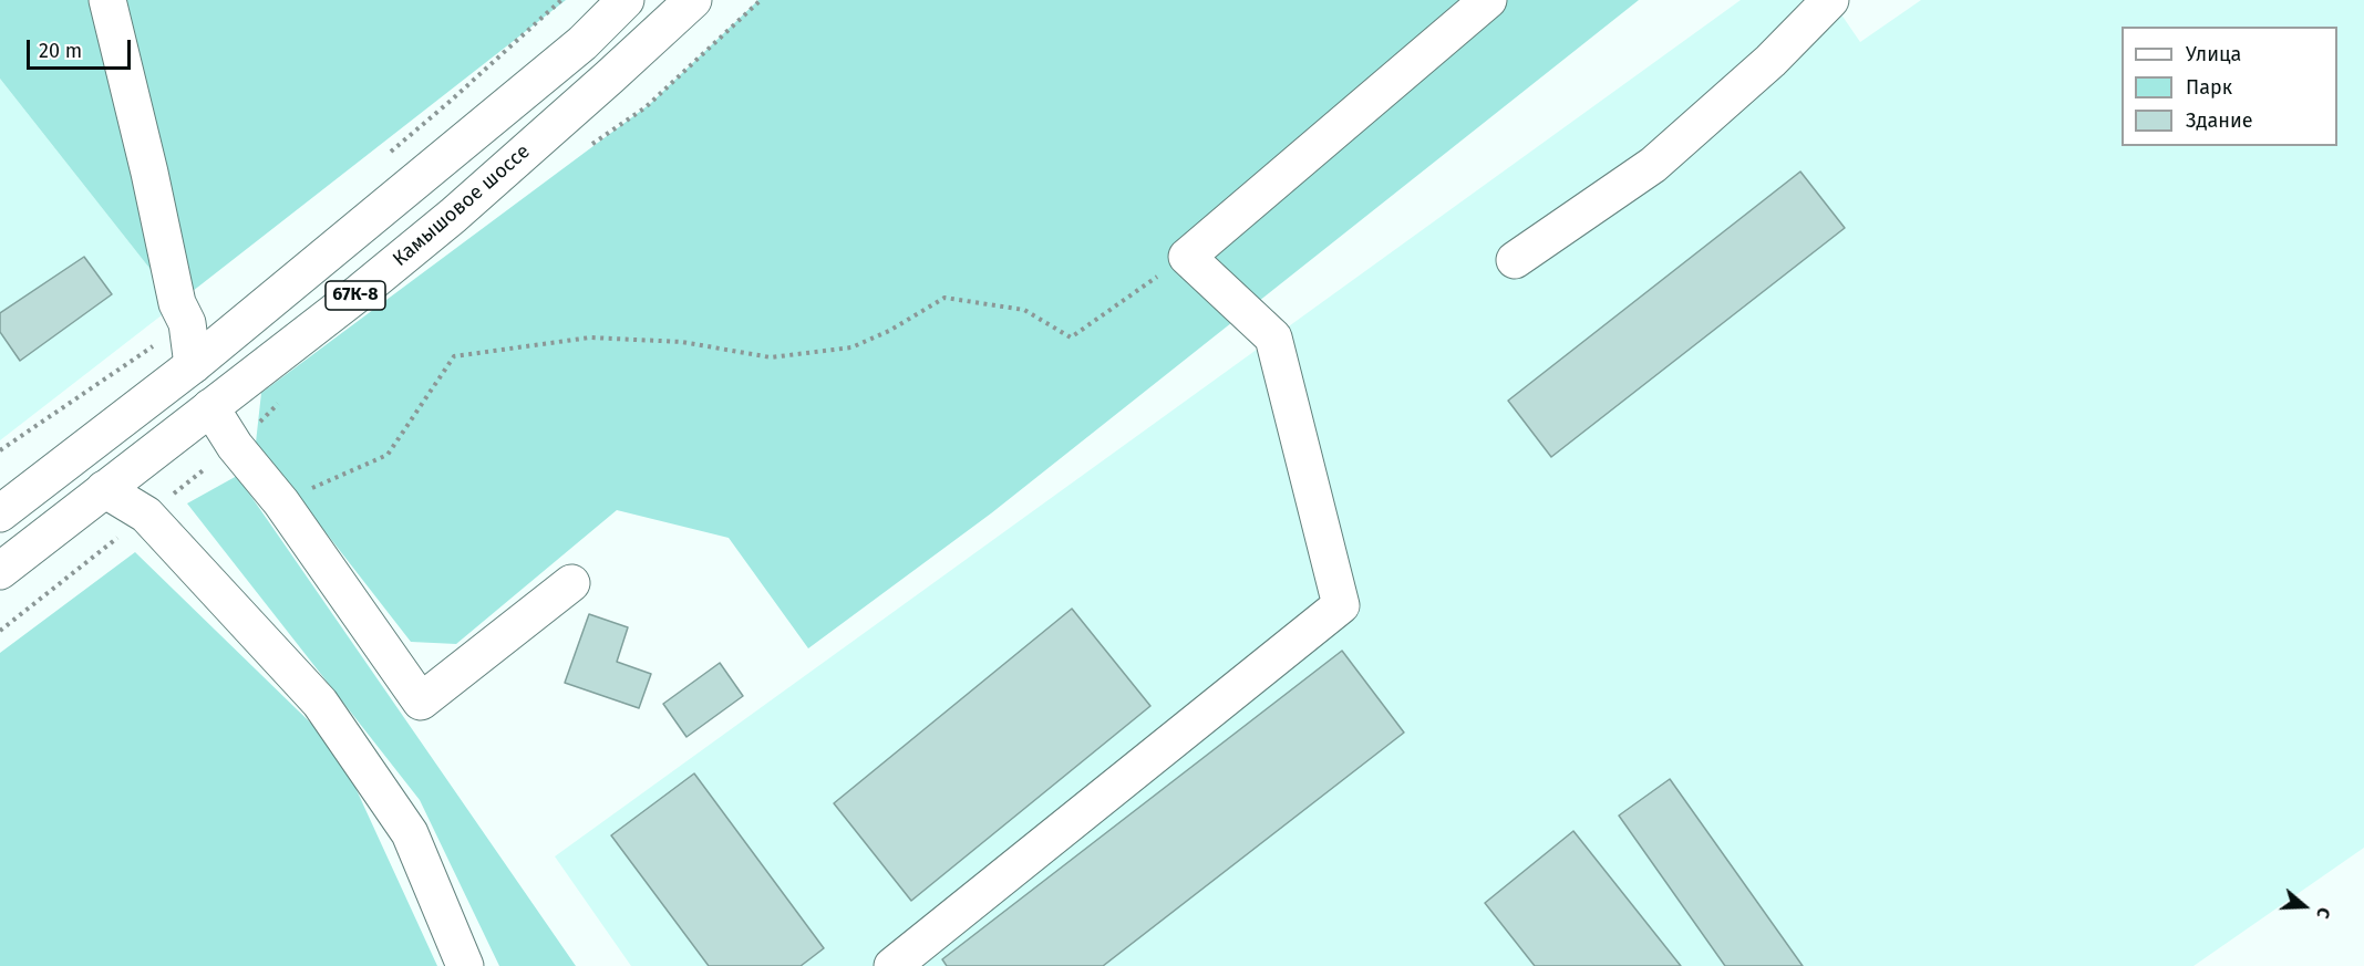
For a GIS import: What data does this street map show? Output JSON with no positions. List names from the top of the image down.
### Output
{
  "streets": {
    "main road": ["Камышовое шоссе", "67К-8"]
  },
  "legend": ["Улица", "Парк", "Здание"],
  "scale_bar": "20 m",
  "north": "right"
}
